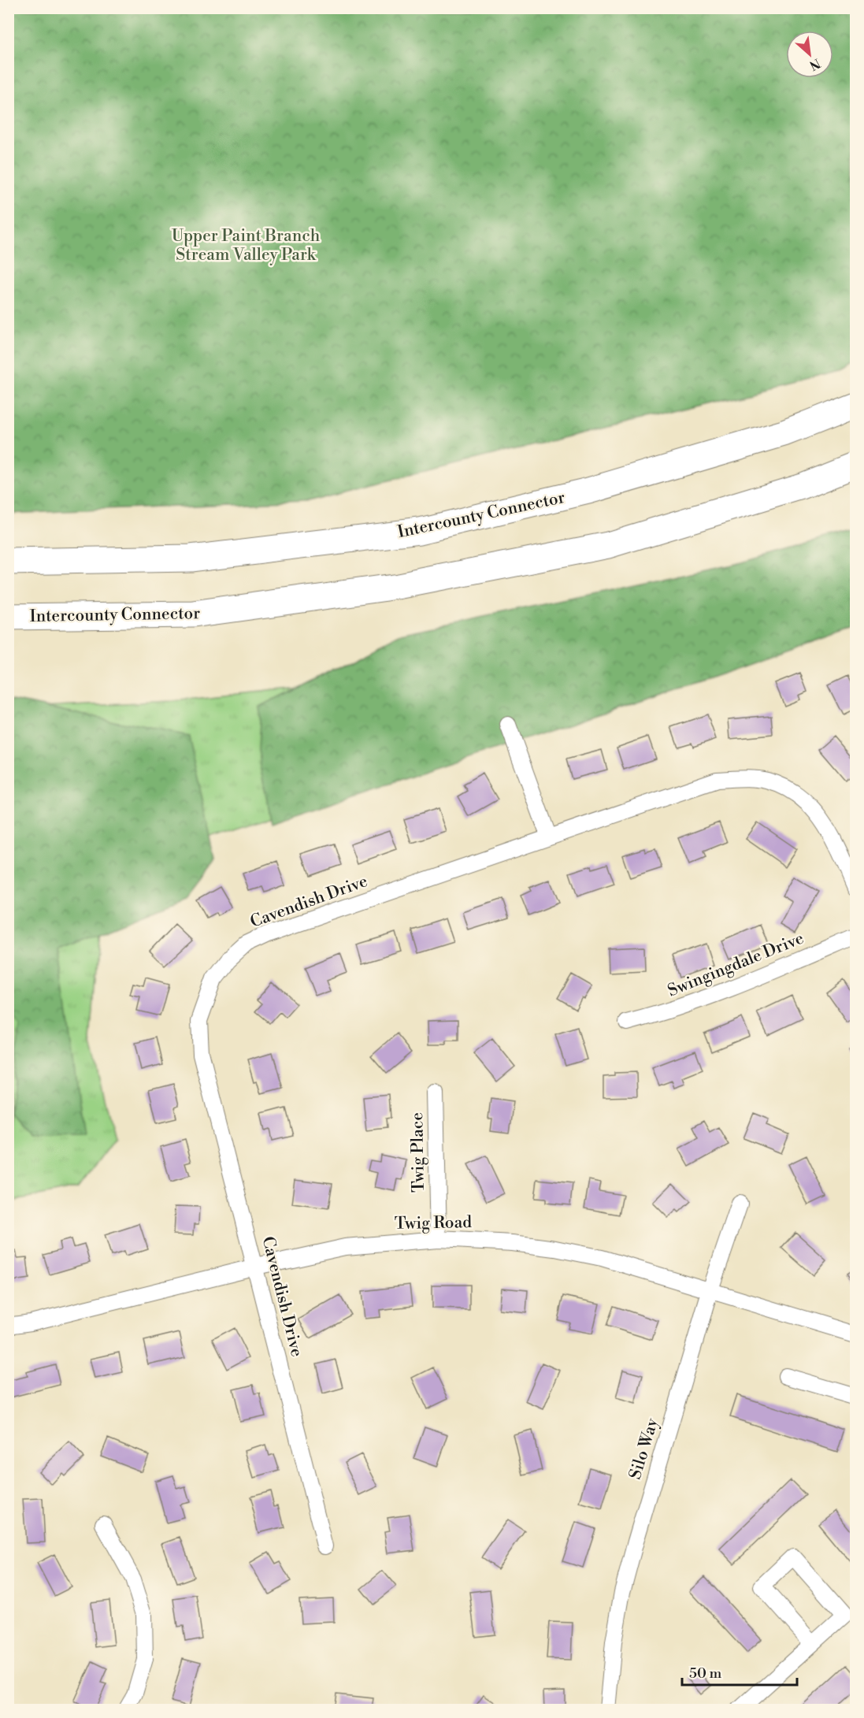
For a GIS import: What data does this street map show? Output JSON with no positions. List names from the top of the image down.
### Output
{
  "streets": {
    "highway": ["Intercounty Connector"],
    "street": [
      "Cavendish Drive",
      "Swingingdale Drive",
      "Twig Place",
      "Twig Road",
      "Silo Way"
    ]
  },
  "crossings": [
    ["Cavendish Drive", "Twig Road"],
    ["Twig Place", "Twig Road"],
    ["Twig Road", "Silo Way"]
  ],
  "parks": ["Upper Paint Branch Stream Valley Park"],
  "scale_bar": "50 m",
  "north": "bottom right"
}
